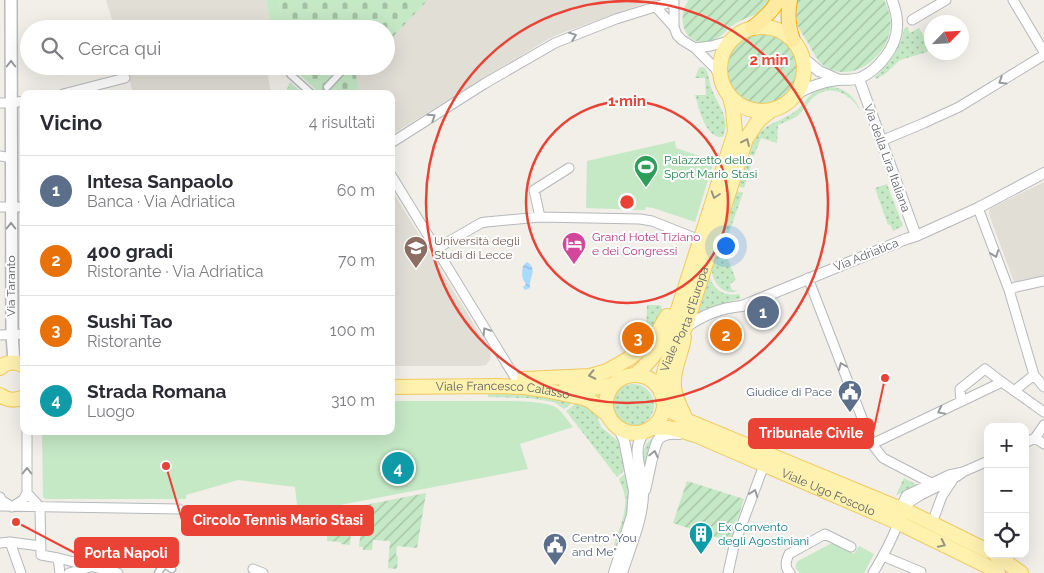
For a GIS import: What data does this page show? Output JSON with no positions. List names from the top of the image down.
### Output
{
  "streets": {
    "main road": [
      "Via Taranto",
      "Viale Porta d'Europa",
      "Viale Francesco Calasso",
      "Viale Ugo Foscolo"
    ],
    "street": ["Via della Lira Italiana", "Via Adriatica"]
  },
  "crossings": [
    ["Via della Lira Italiana", "Via Adriatica"],
    ["Via Adriatica", "Viale Porta d'Europa"],
    ["Viale Porta d'Europa", "Viale Francesco Calasso"],
    ["Viale Porta d'Europa", "Viale Ugo Foscolo"],
    ["Viale Francesco Calasso", "Viale Ugo Foscolo"]
  ],
  "one_way": ["Via Taranto"],
  "places": {
    "sports": ["Palazzetto dello Sport Mario Stasi"],
    "hotel": ["Grand Hotel Tiziano e dei Congressi"],
    "school or university": ["Università degli Studi di Lecce"],
    "other": ["Tribunale Civile", "Circolo Tennis Mario Stasi", "Porta Napoli"],
    "public building": ["Giudice di Pace", "Centro \"You and Me\""],
    "building": ["Ex Convento degli Agostiniani"]
  },
  "north": "top right",
  "page": {
    "search": "Cerca qui",
    "heading": ["Vicino", "4 risultati"],
    "list": [
      {
        "mark": "1",
        "name": "Intesa Sanpaolo",
        "note": "Banca · Via Adriatica",
        "value": "60 m"
      },
      {
        "mark": "2",
        "name": "400 gradi",
        "note": "Ristorante · Via Adriatica",
        "value": "70 m"
      },
      {
        "mark": "3",
        "name": "Sushi Tao",
        "note": "Ristorante",
        "value": "100 m"
      },
      {
        "mark": "4",
        "name": "Strada Romana",
        "note": "Luogo",
        "value": "310 m"
      }
    ],
    "pins": [
      "1",
      "2",
      "3",
      "4"
    ],
    "map_buttons": ["+", "−"]
  },
  "rings": ["2 min", "1 min"]
}
